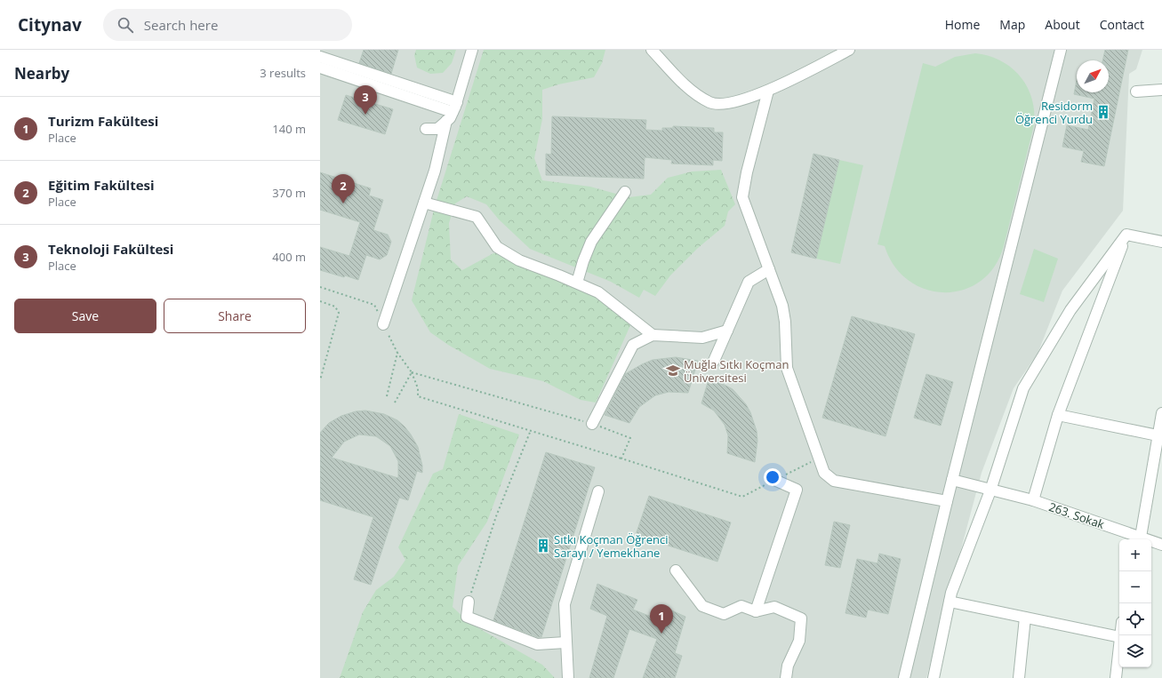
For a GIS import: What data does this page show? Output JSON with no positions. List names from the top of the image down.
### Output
{
  "streets": {
    "street": ["263. Sokak"]
  },
  "places": {
    "building": ["Residorm Öğrenci Yurdu", "Sıtkı Koçman Öğrenci Sarayı / Yemekhane"],
    "school or university": ["Muğla Sıtkı Koçman Üniversitesi"]
  },
  "north": "top right",
  "page": {
    "header": "Citynav",
    "search": "Search here",
    "nav": [
      "Home",
      "Map",
      "About",
      "Contact"
    ],
    "heading": ["Nearby", "3 results"],
    "pins": ["3", "2", "1"],
    "list": [
      {
        "mark": "1",
        "name": "Turizm Fakültesi",
        "note": "Place",
        "value": "140 m"
      },
      {
        "mark": "2",
        "name": "Eğitim Fakültesi",
        "note": "Place",
        "value": "370 m"
      },
      {
        "mark": "3",
        "name": "Teknoloji Fakültesi",
        "note": "Place",
        "value": "400 m"
      }
    ],
    "buttons": ["Save", "Share"],
    "map_buttons": ["+", "−"]
  }
}
